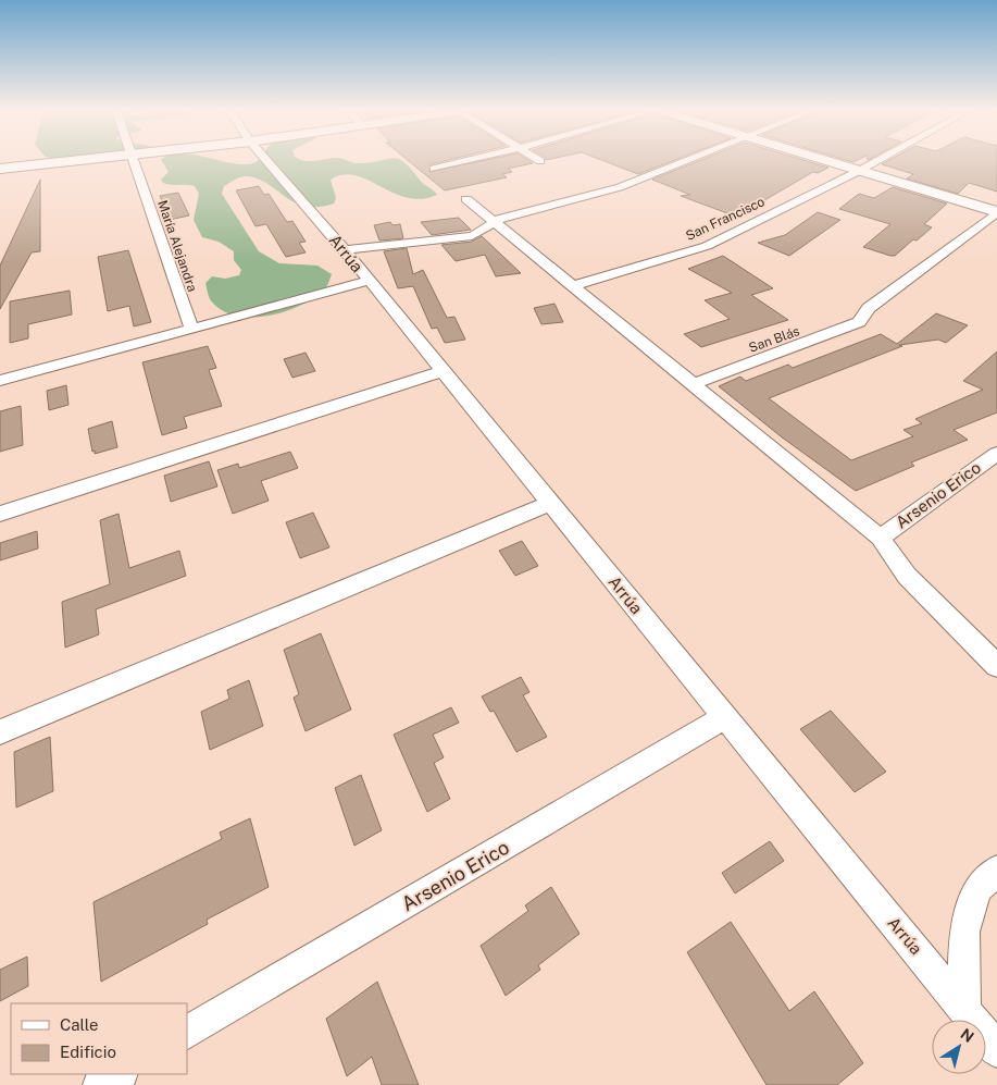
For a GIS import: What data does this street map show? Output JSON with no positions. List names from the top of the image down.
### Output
{
  "streets": {
    "street": [
      "San Francisco",
      "María Alejandra",
      "Arrúa",
      "San Blás",
      "Arsenio Erico"
    ]
  },
  "crossings": [
    ["Arrúa", "Arsenio Erico"]
  ],
  "legend": ["Calle", "Edificio"],
  "north": "top right"
}
